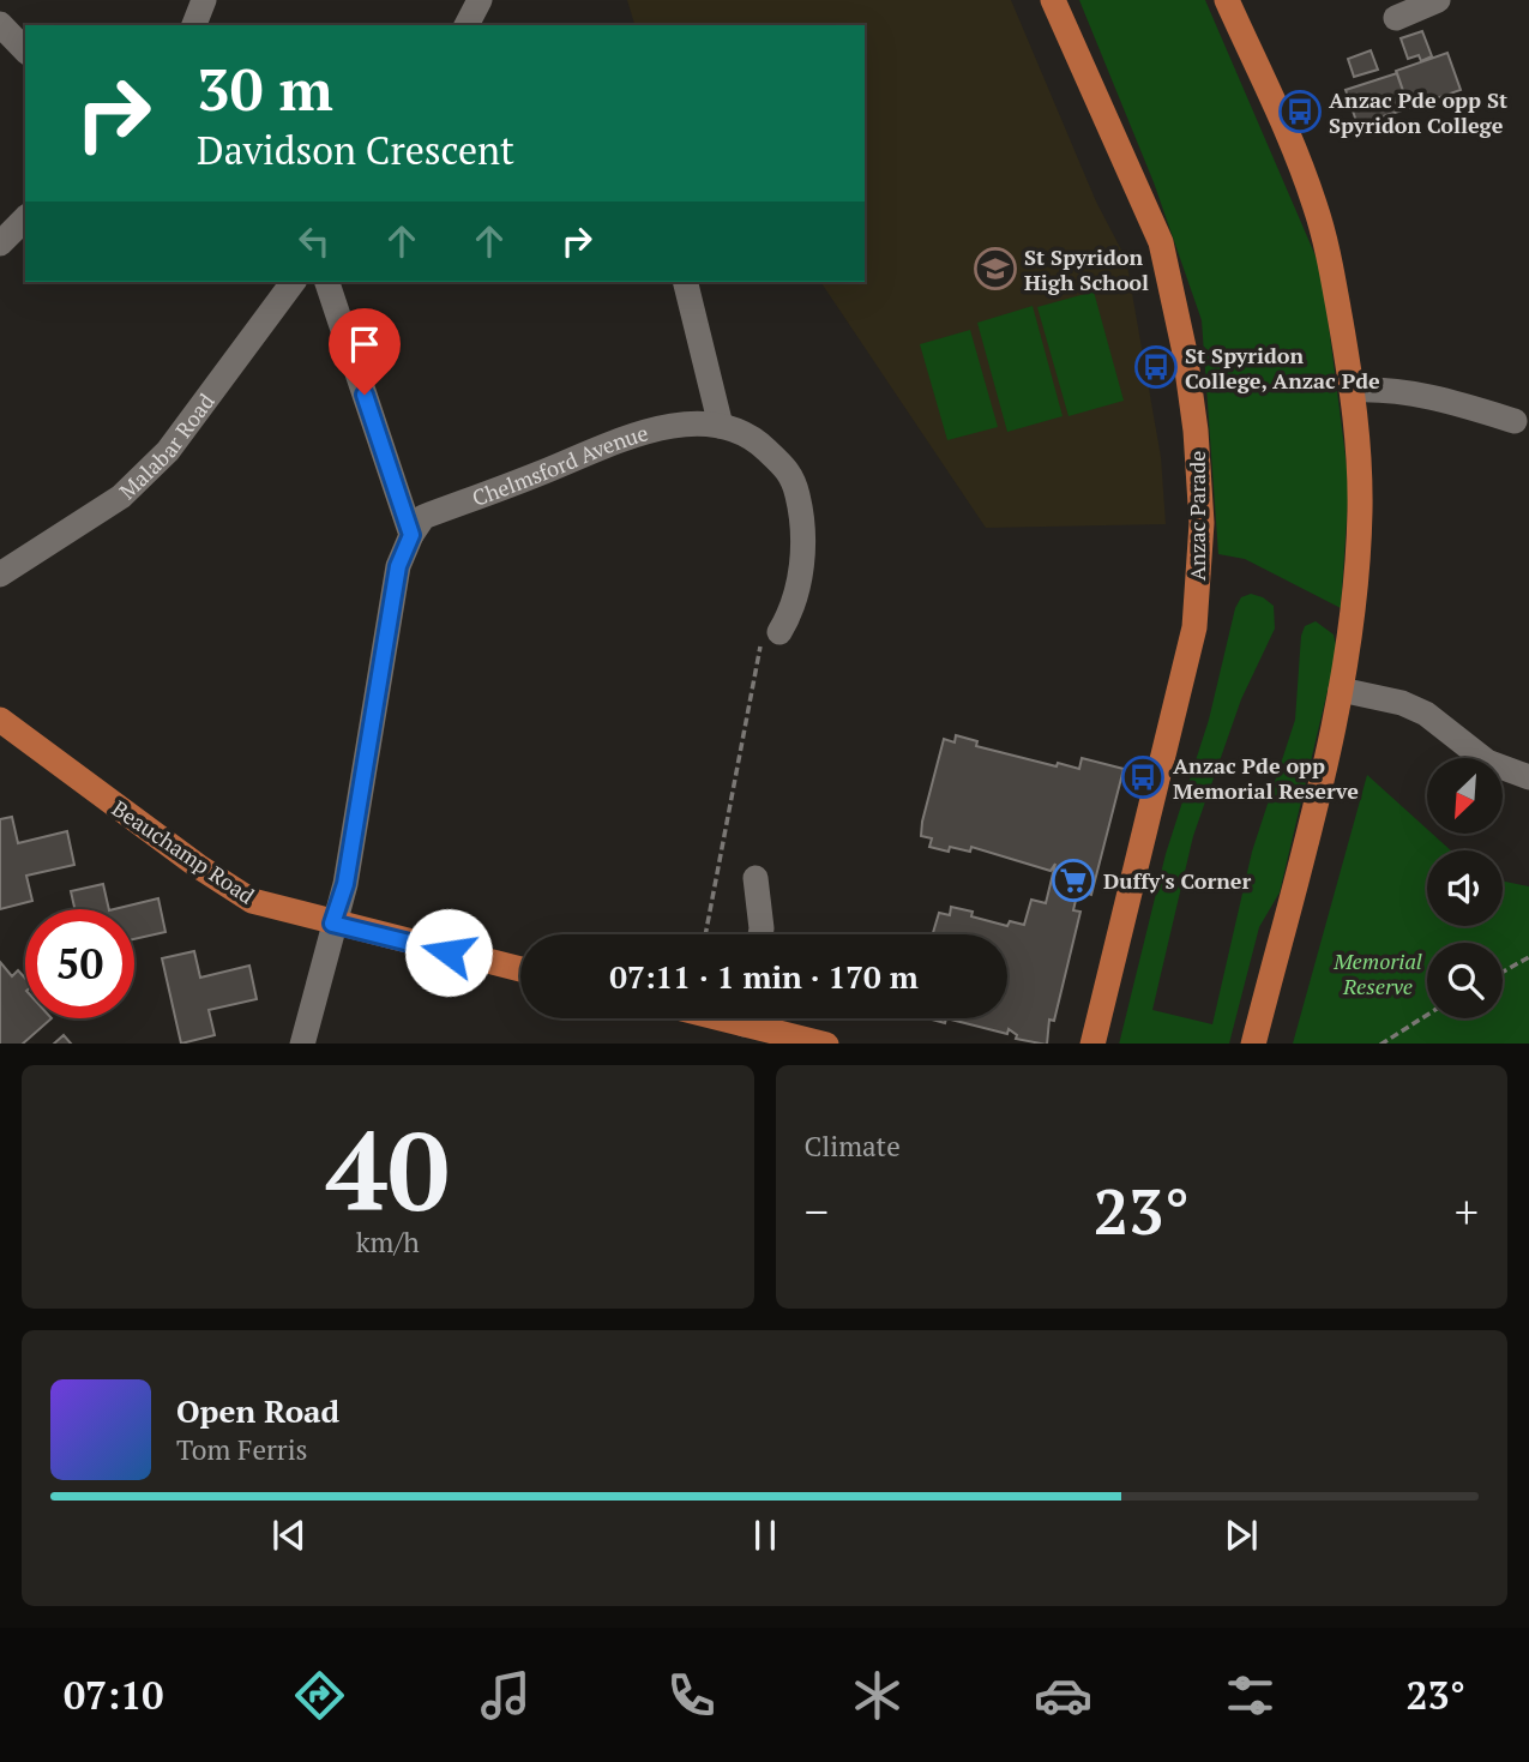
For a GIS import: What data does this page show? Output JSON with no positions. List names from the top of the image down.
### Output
{
  "streets": {
    "main road": ["Anzac Parade", "Beauchamp Road"],
    "street": ["Malabar Road", "Chelmsford Avenue"]
  },
  "parks": ["Memorial Reserve"],
  "places": {
    "bus stop": ["Anzac Pde opp St Spyridon College", "St Spyridon College, Anzac Pde", "Anzac Pde opp Memorial Reserve"],
    "school or university": ["St Spyridon High School"],
    "supermarket": ["Duffy's Corner"]
  },
  "north": "bottom left",
  "page": {
    "turn": ["30 m", "Davidson Crescent"],
    "limit": "50",
    "trip": "07:11 · 1 min · 170 m",
    "tile": [
      ["40", "km/h"],
      "Climate"
    ],
    "heat": ["−", "23°", "+"],
    "song": ["Open Road", "Tom Ferris"],
    "tabs": ["07:10", "23°"]
  }
}
